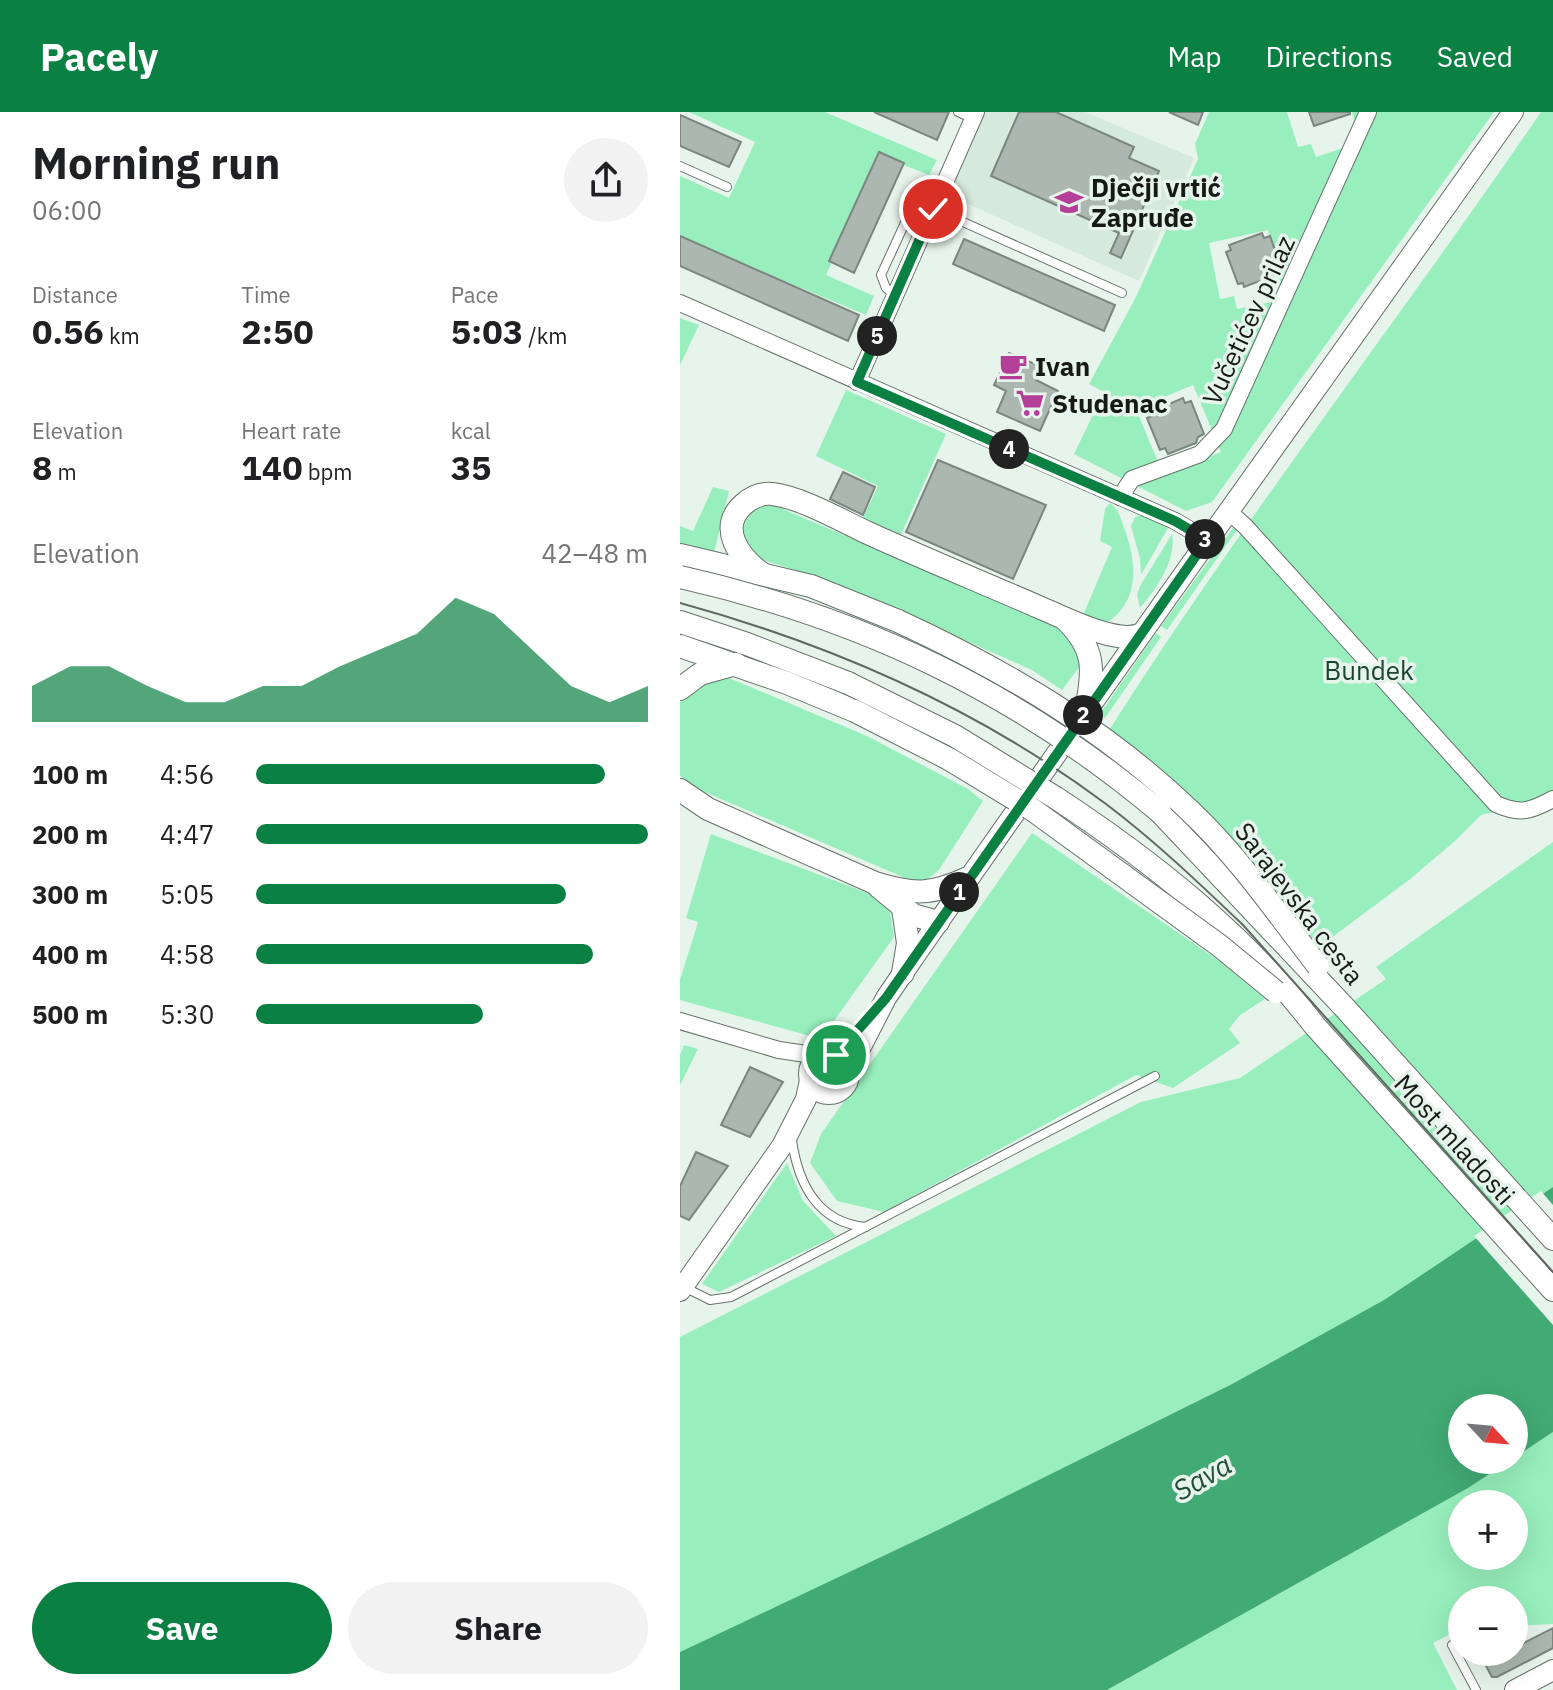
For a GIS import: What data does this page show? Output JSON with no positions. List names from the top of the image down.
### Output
{
  "streets": {
    "main road": ["Sarajevska cesta", "Most mladosti"],
    "street": ["Vučetićev prilaz"]
  },
  "crossings": [
    ["Sarajevska cesta", "Most mladosti"]
  ],
  "water": ["Sava"],
  "parks": ["Bundek"],
  "places": {
    "school or university": ["Dječji vrtić Zapruđe"],
    "cafe": ["Ivan"],
    "supermarket": ["Studenac"]
  },
  "north": "bottom right",
  "page": {
    "header": "Pacely",
    "nav": ["Map", "Directions", "Saved"],
    "heading": ["Morning run", "06:00"],
    "stats": [
      ["Distance", "0.56 km"],
      ["Time", "2:50"],
      ["Pace", "5:03 /km"],
      ["Elevation", "8 m"],
      ["Heart rate", "140 bpm"],
      ["kcal", "35"]
    ],
    "pins": [
      "5",
      "4",
      "3",
      "2",
      "1"
    ],
    "chart": ["Elevation", "42–48 m"],
    "list": [
      {
        "name": "100 m",
        "note": "4:56"
      },
      {
        "name": "200 m",
        "note": "4:47"
      },
      {
        "name": "300 m",
        "note": "5:05"
      },
      {
        "name": "400 m",
        "note": "4:58"
      },
      {
        "name": "500 m",
        "note": "5:30"
      }
    ],
    "map_buttons": ["+", "−"],
    "buttons": ["Save", "Share"]
  }
}
